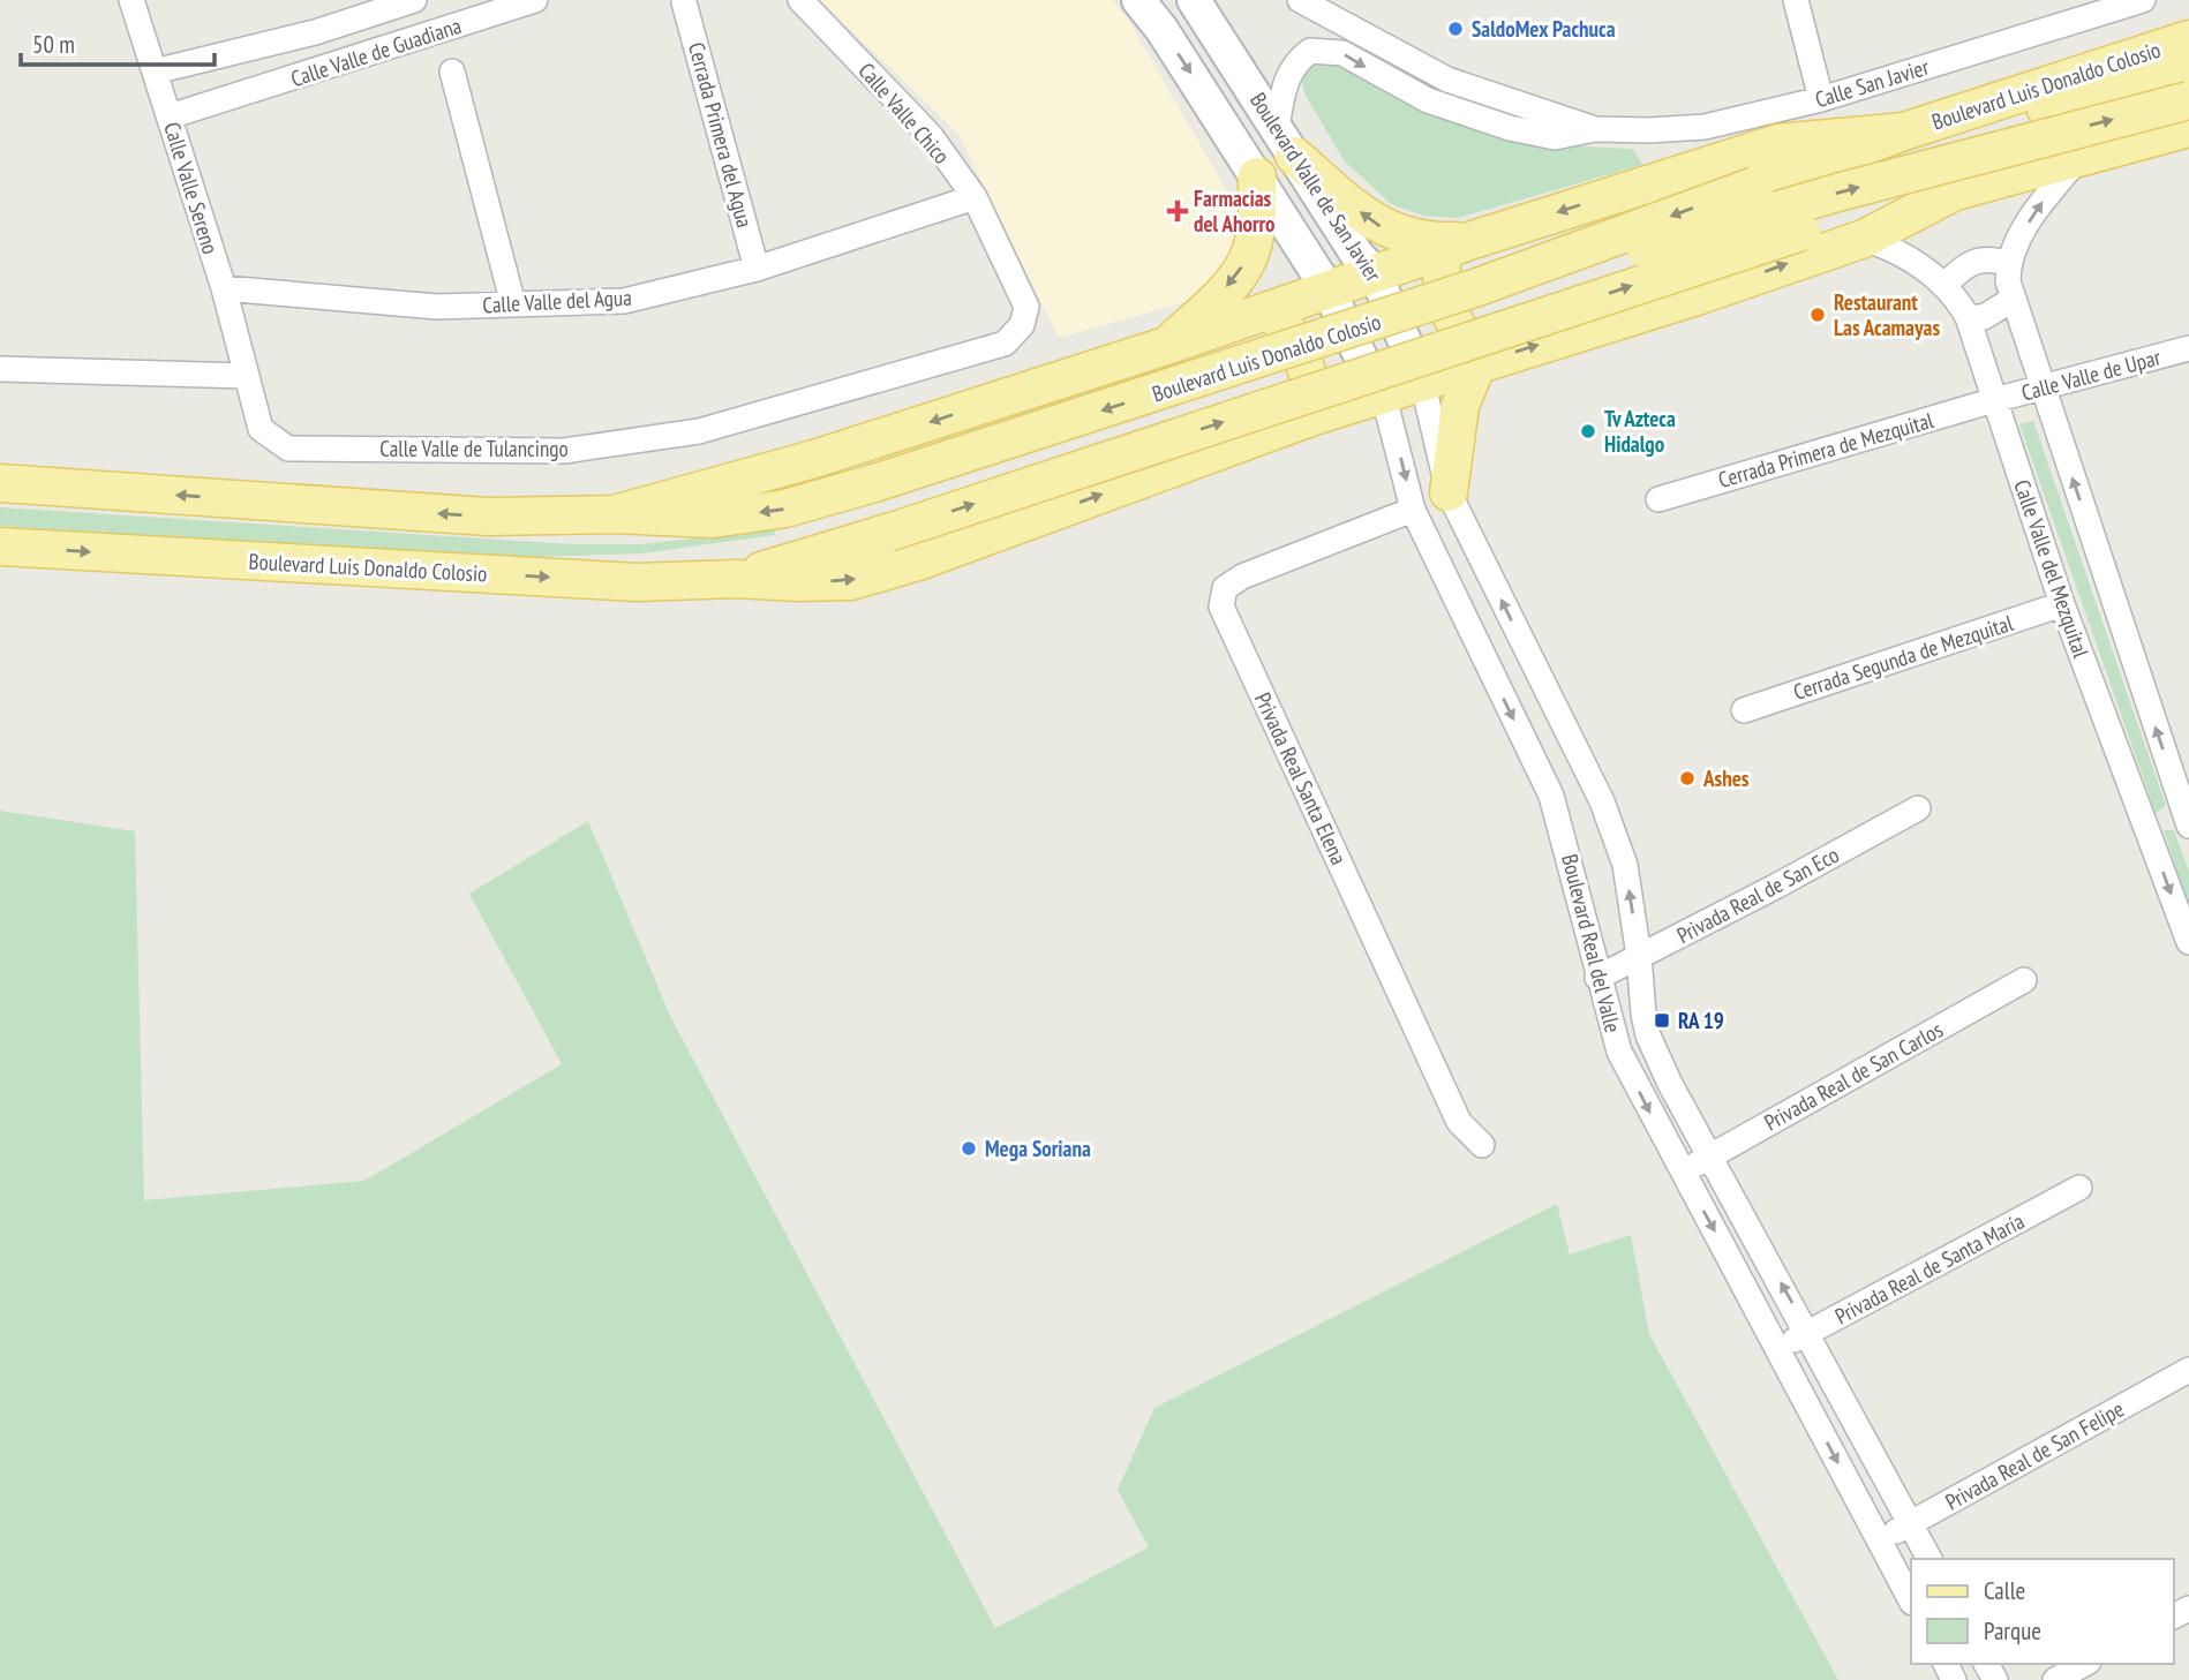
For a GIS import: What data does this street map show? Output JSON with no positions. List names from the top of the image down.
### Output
{
  "streets": {
    "main road": ["Boulevard Luis Donaldo Colosio", "Boulevard Valle de San Javier"],
    "street": [
      "Calle Valle de Guadiana",
      "Calle San Javier",
      "Calle Valle Chico",
      "Cerrada Primera del Agua",
      "Calle Valle Sereno",
      "Calle Valle del Agua",
      "Calle Valle de Upar",
      "Calle Valle de Tulancingo",
      "Cerrada Primera de Mezquital",
      "Calle Valle del Mezquital",
      "Cerrada Segunda de Mezquital",
      "Privada Real Santa Elena",
      "Privada Real de San Eco",
      "Boulevard Real del Valle",
      "Privada Real de San Carlos",
      "Privada Real de Santa María",
      "Privada Real de San Felipe"
    ]
  },
  "crossings": [
    ["Calle Valle de Guadiana", "Calle Valle Sereno"],
    ["Boulevard Luis Donaldo Colosio", "Boulevard Valle de San Javier"],
    ["Boulevard Luis Donaldo Colosio", "Calle Valle del Mezquital"],
    ["Boulevard Luis Donaldo Colosio", "Boulevard Real del Valle"],
    ["Calle Valle Chico", "Calle Valle del Agua"],
    ["Calle Valle Chico", "Calle Valle de Tulancingo"],
    ["Cerrada Primera del Agua", "Calle Valle del Agua"],
    ["Boulevard Valle de San Javier", "Boulevard Real del Valle"],
    ["Calle Valle Sereno", "Calle Valle del Agua"],
    ["Calle Valle Sereno", "Calle Valle de Tulancingo"],
    ["Calle Valle de Upar", "Cerrada Primera de Mezquital"],
    ["Calle Valle de Upar", "Calle Valle del Mezquital"],
    ["Cerrada Primera de Mezquital", "Calle Valle del Mezquital"],
    ["Calle Valle del Mezquital", "Cerrada Segunda de Mezquital"],
    ["Privada Real Santa Elena", "Boulevard Real del Valle"],
    ["Privada Real de San Eco", "Boulevard Real del Valle"],
    ["Boulevard Real del Valle", "Privada Real de San Carlos"],
    ["Boulevard Real del Valle", "Privada Real de Santa María"],
    ["Boulevard Real del Valle", "Privada Real de San Felipe"]
  ],
  "places": {
    "other": [
      "SaldoMex Pachuca",
      "Restaurant Las Acamayas",
      "Tv Azteca Hidalgo",
      "Ashes",
      "Mega Soriana"
    ],
    "health": ["Farmacias del Ahorro"],
    "transit": ["RA 19"]
  },
  "legend": ["Calle", "Parque"],
  "scale_bar": "50 m"
}
